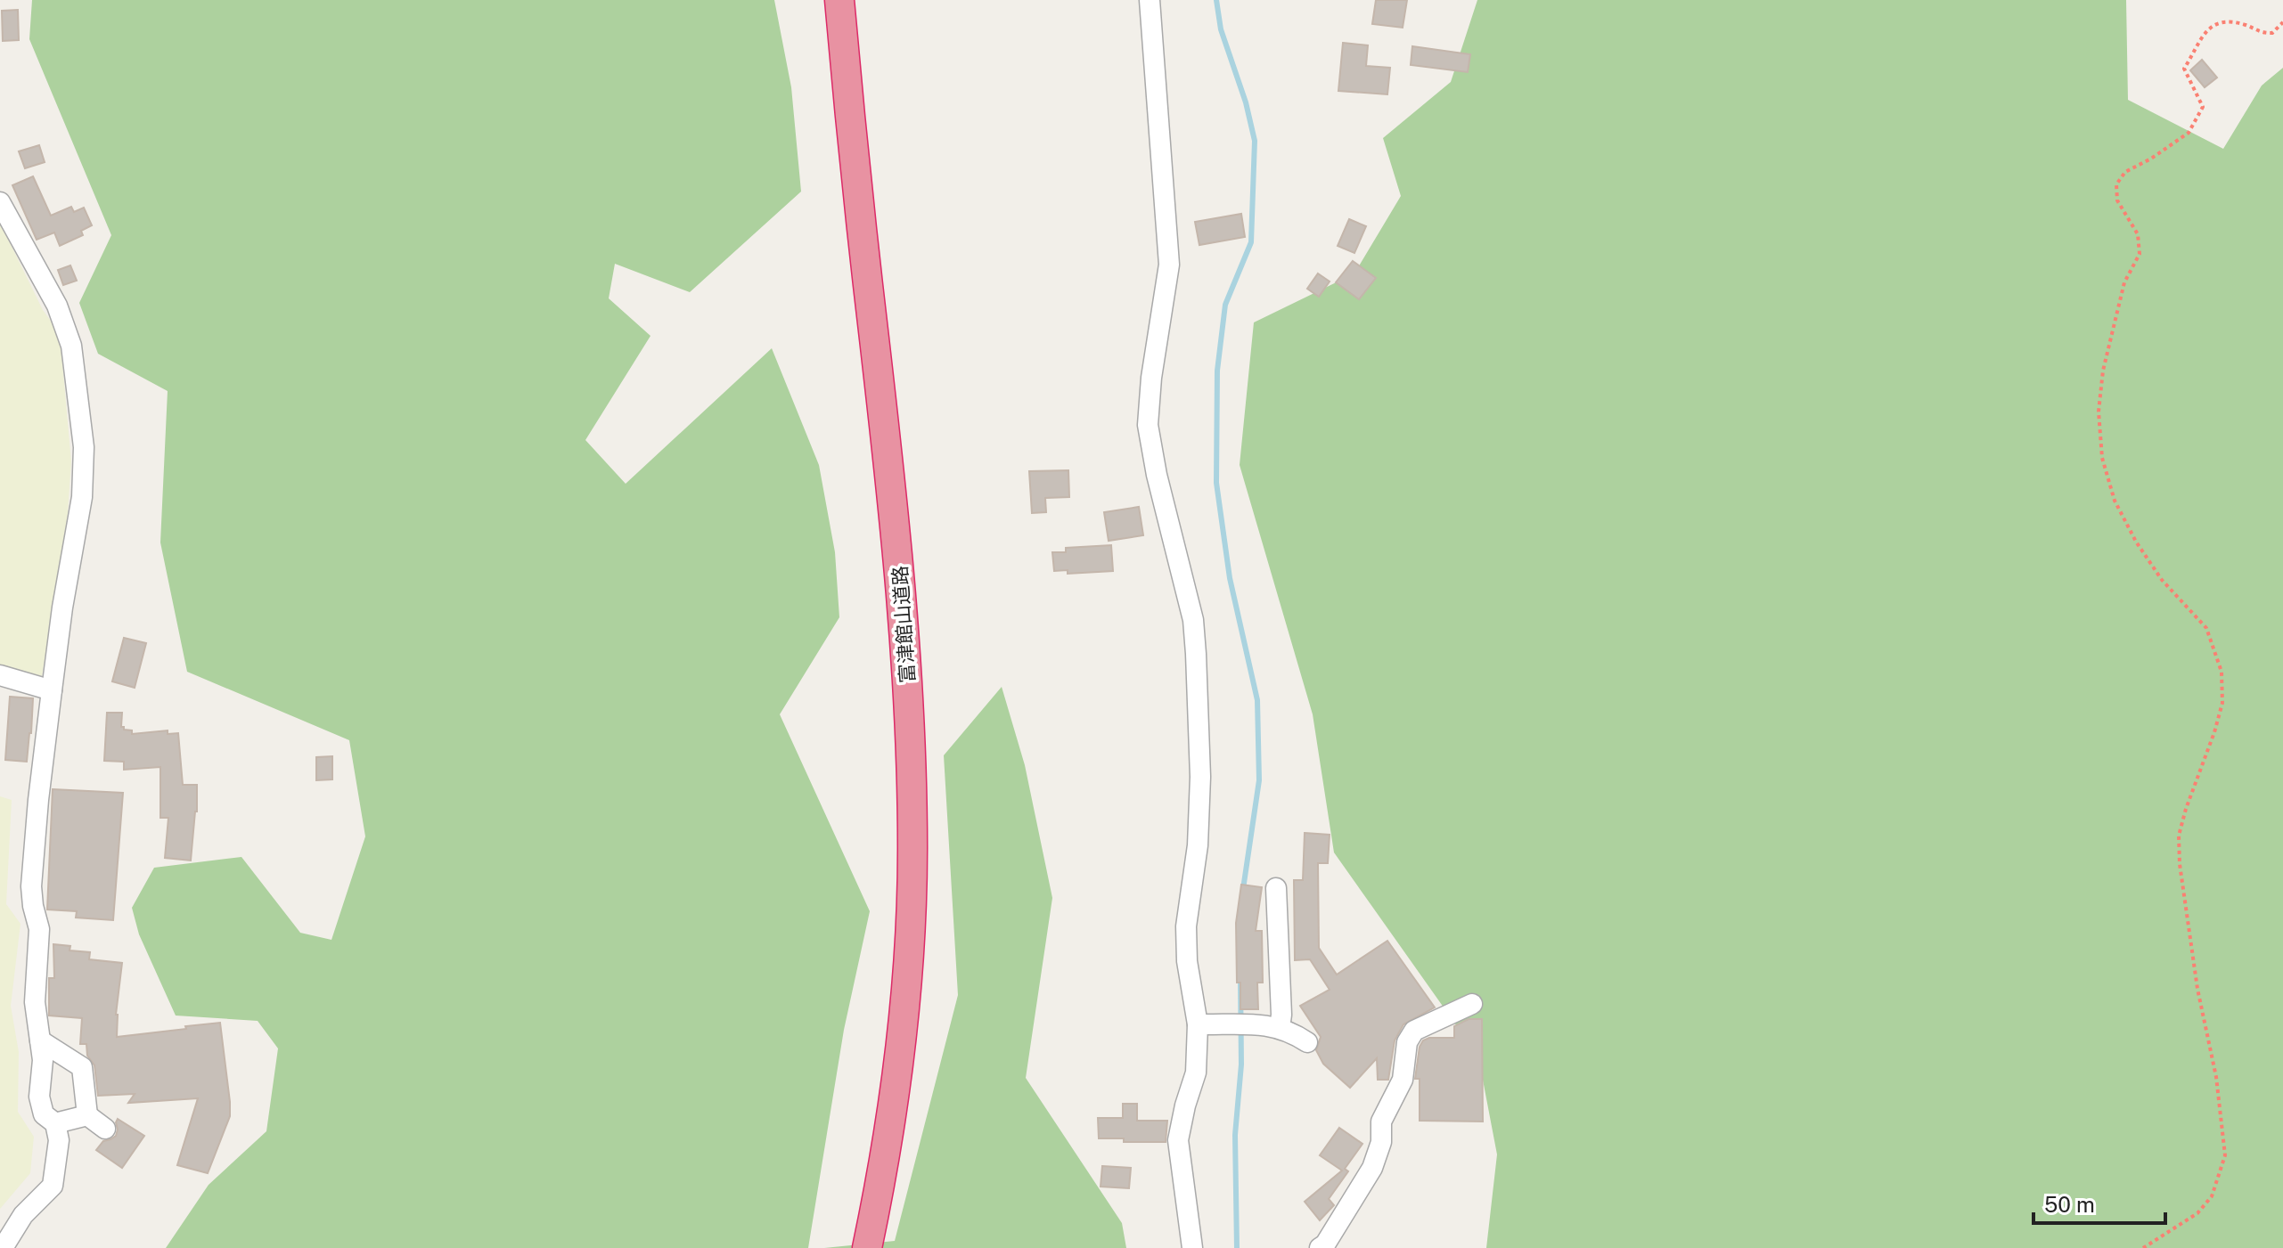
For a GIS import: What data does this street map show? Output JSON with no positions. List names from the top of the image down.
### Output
{
  "streets": {
    "highway": ["富津館山道路"]
  },
  "scale_bar": "50 m"
}
